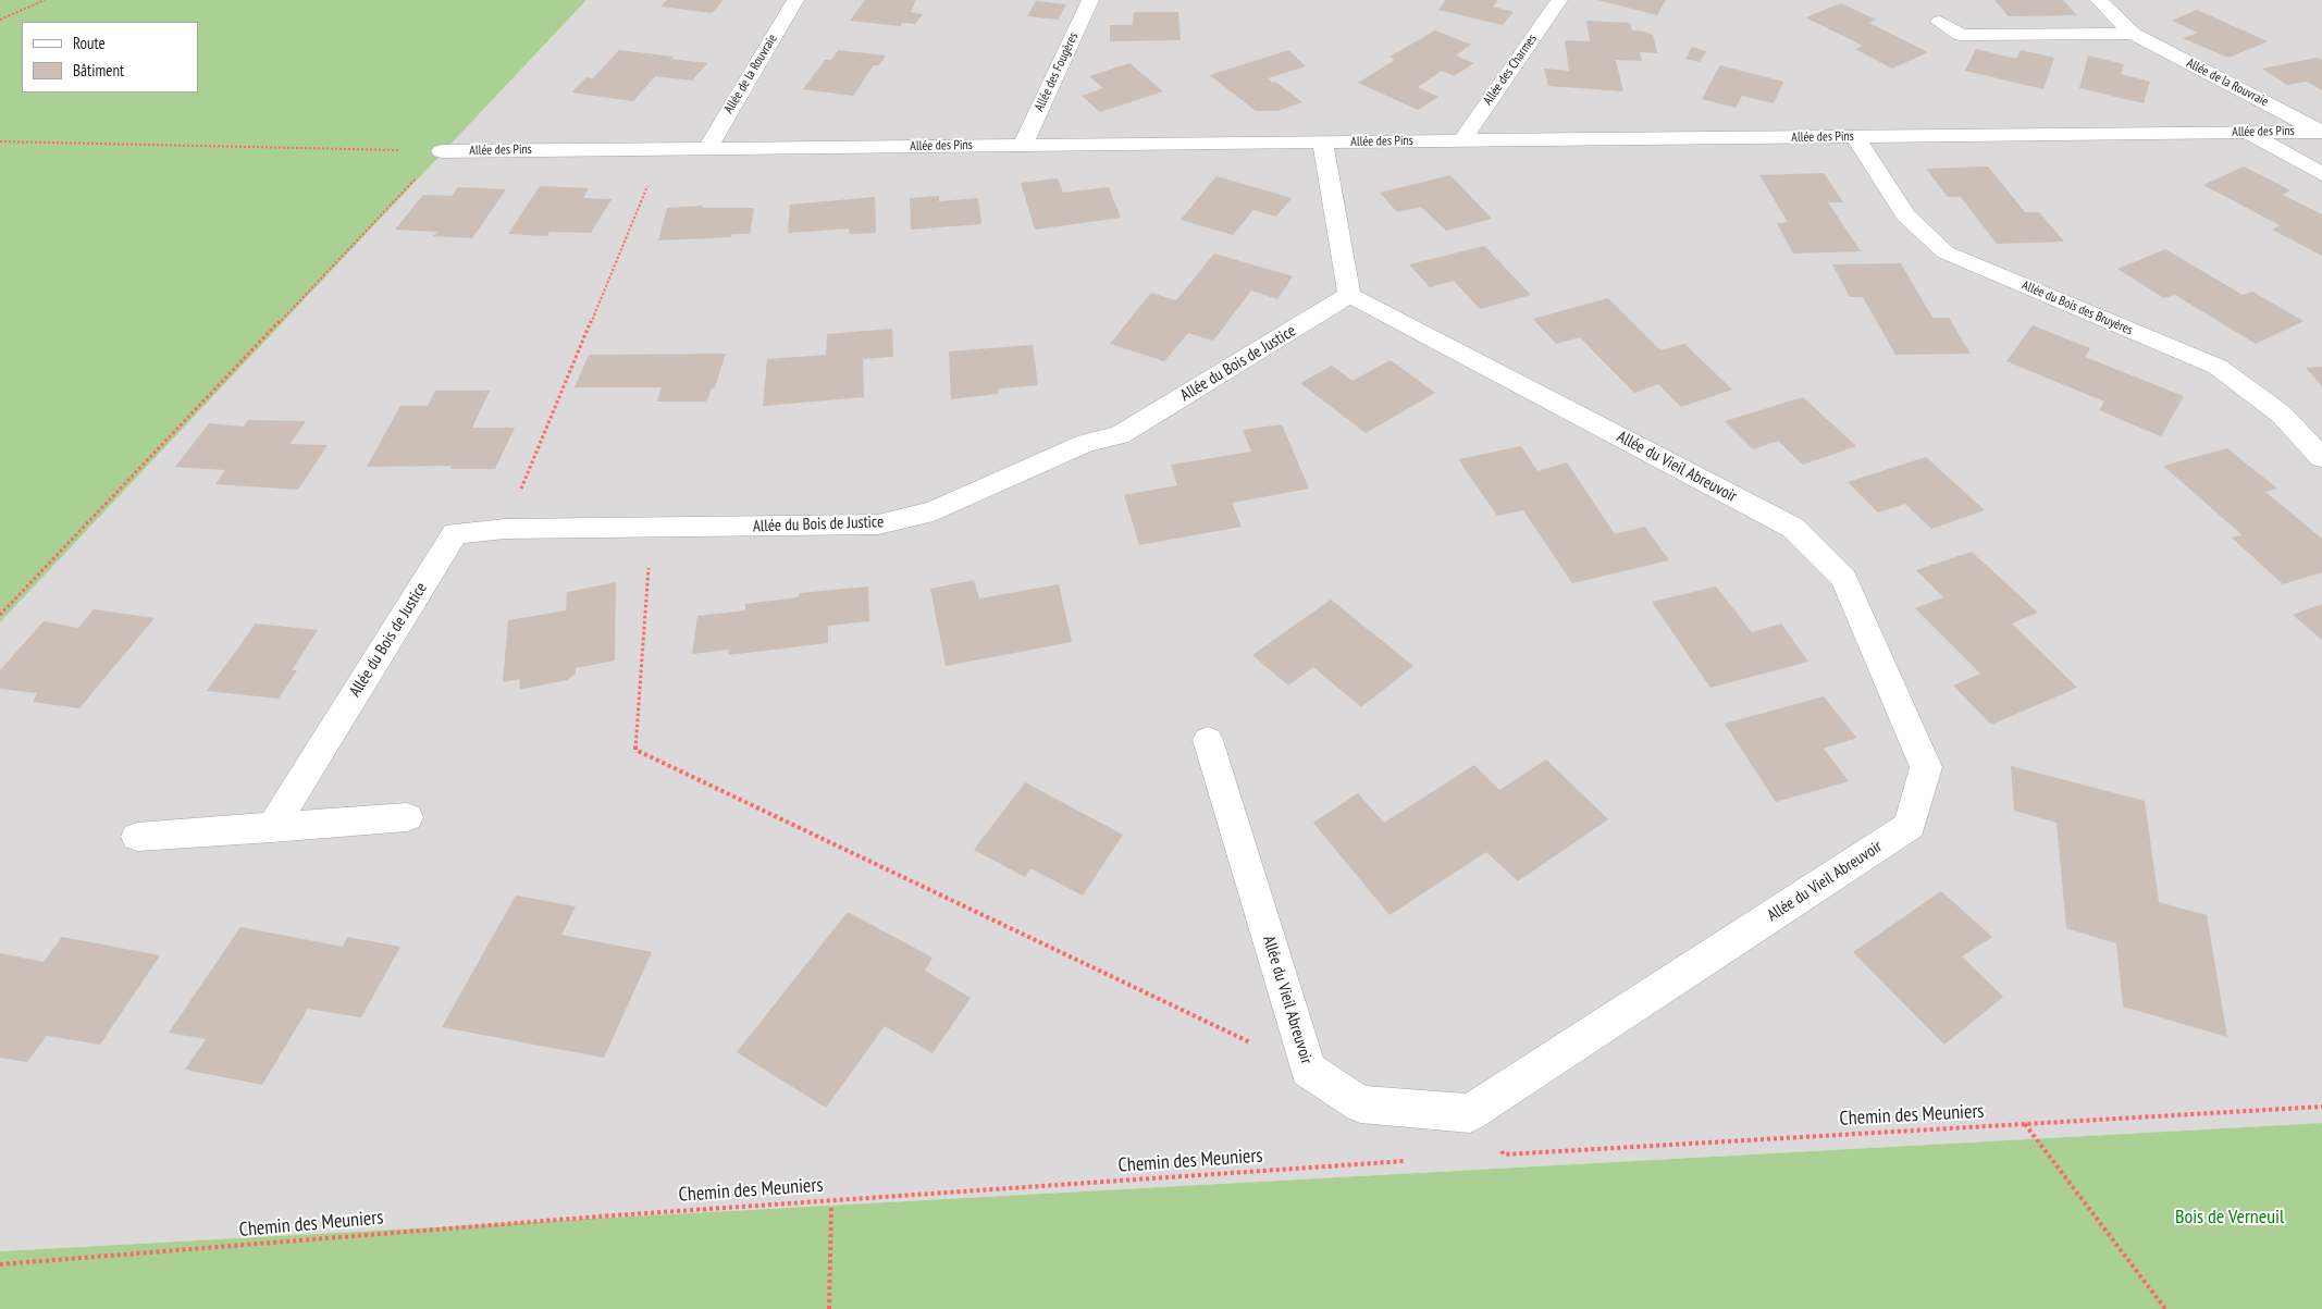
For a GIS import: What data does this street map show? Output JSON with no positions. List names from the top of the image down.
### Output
{
  "streets": {
    "street": [
      "Allée des Charmes",
      "Allée des Fougères",
      "Allée de la Rouvraie",
      "Allée des Pins",
      "Allée du Bois des Bruyères",
      "Allée du Bois de Justice",
      "Allée du Vieil Abreuvoir"
    ],
    "path": ["Chemin des Meuniers"]
  },
  "crossings": [
    ["Allée des Charmes", "Allée des Pins"],
    ["Allée des Fougères", "Allée des Pins"],
    ["Allée de la Rouvraie", "Allée des Pins"],
    ["Allée des Pins", "Allée du Bois des Bruyères"],
    ["Allée du Bois de Justice", "Allée du Vieil Abreuvoir"]
  ],
  "parks": ["Bois de Verneuil"],
  "legend": ["Route", "Bâtiment"]
}
